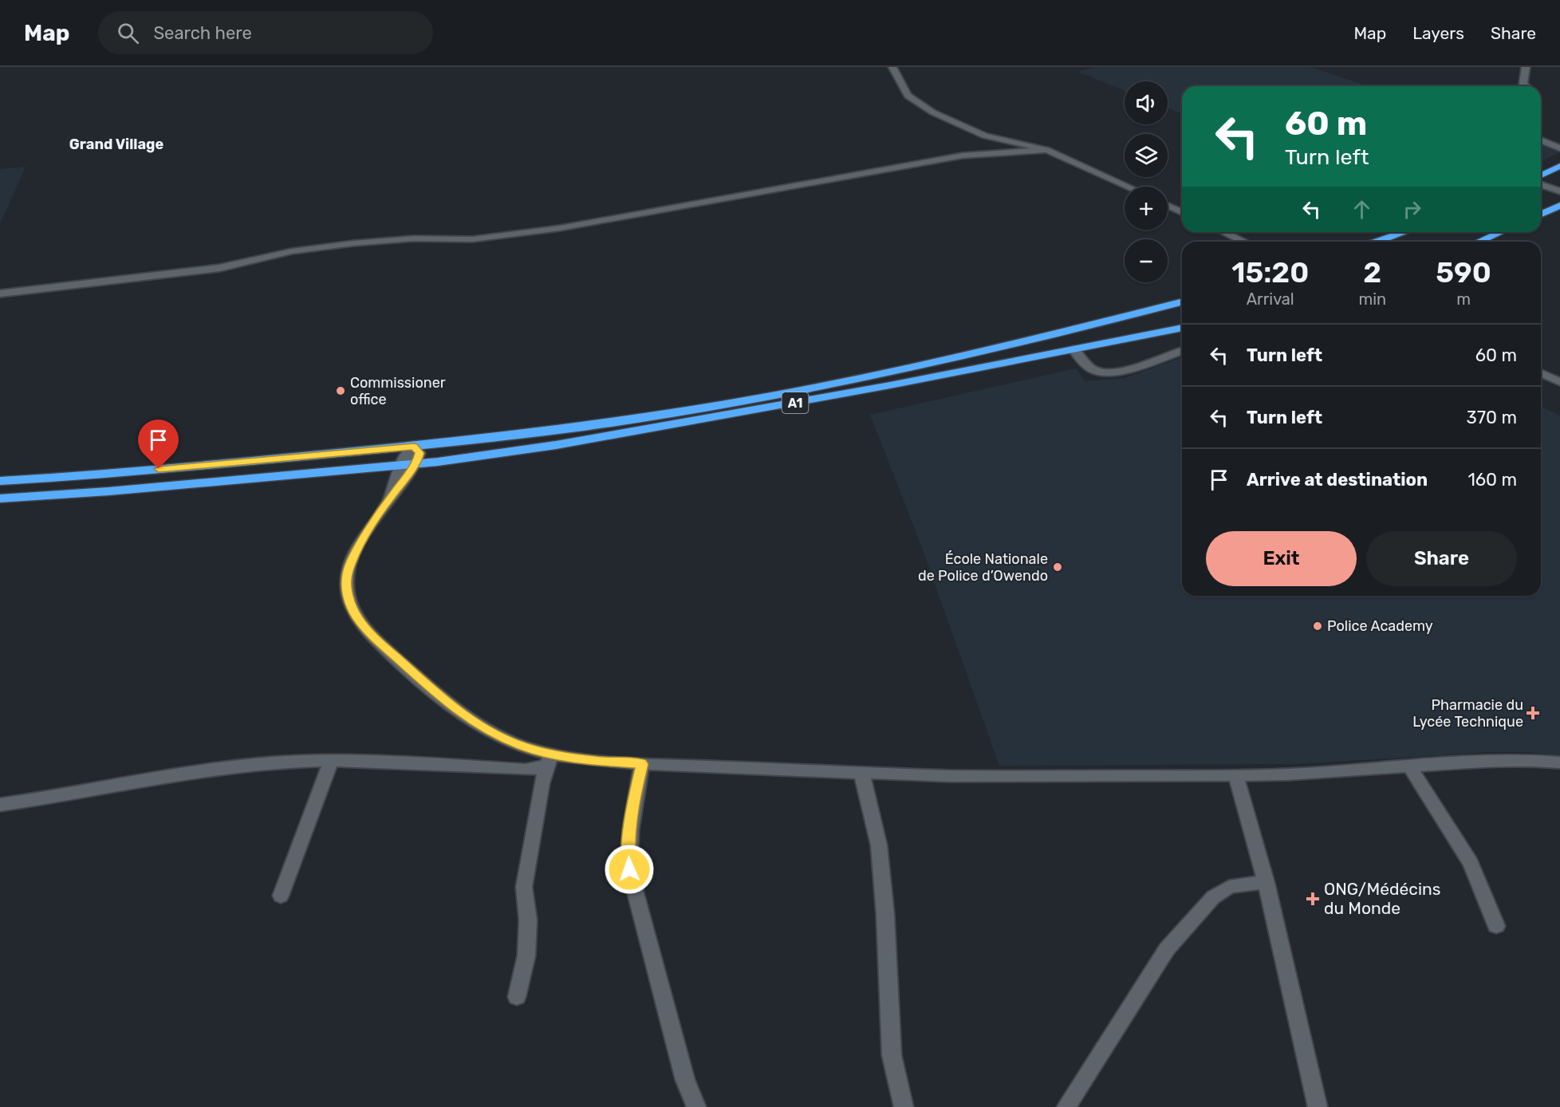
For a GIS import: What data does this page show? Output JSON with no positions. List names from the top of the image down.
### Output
{
  "streets": {
    "highway": ["A1"]
  },
  "districts": ["Grand Village"],
  "places": {
    "other": ["Commissioner office", "École Nationale de Police d’Owendo", "Police Academy"],
    "health": ["Pharmacie du Lycée Technique", "ONG/Médécins du Monde"]
  },
  "page": {
    "header": "Map",
    "search": "Search here",
    "nav": ["Map", "Layers", "Share"],
    "map_buttons": ["+", "−"],
    "turn": ["60 m", "Turn left"],
    "eta": [
      "15:20",
      "Arrival",
      "2",
      "min",
      "590",
      "m"
    ],
    "list": [
      {
        "name": "Turn left",
        "value": "60 m"
      },
      {
        "name": "Turn left",
        "value": "370 m"
      },
      {
        "name": "Arrive at destination",
        "value": "160 m"
      }
    ],
    "buttons": ["Exit", "Share"]
  }
}
